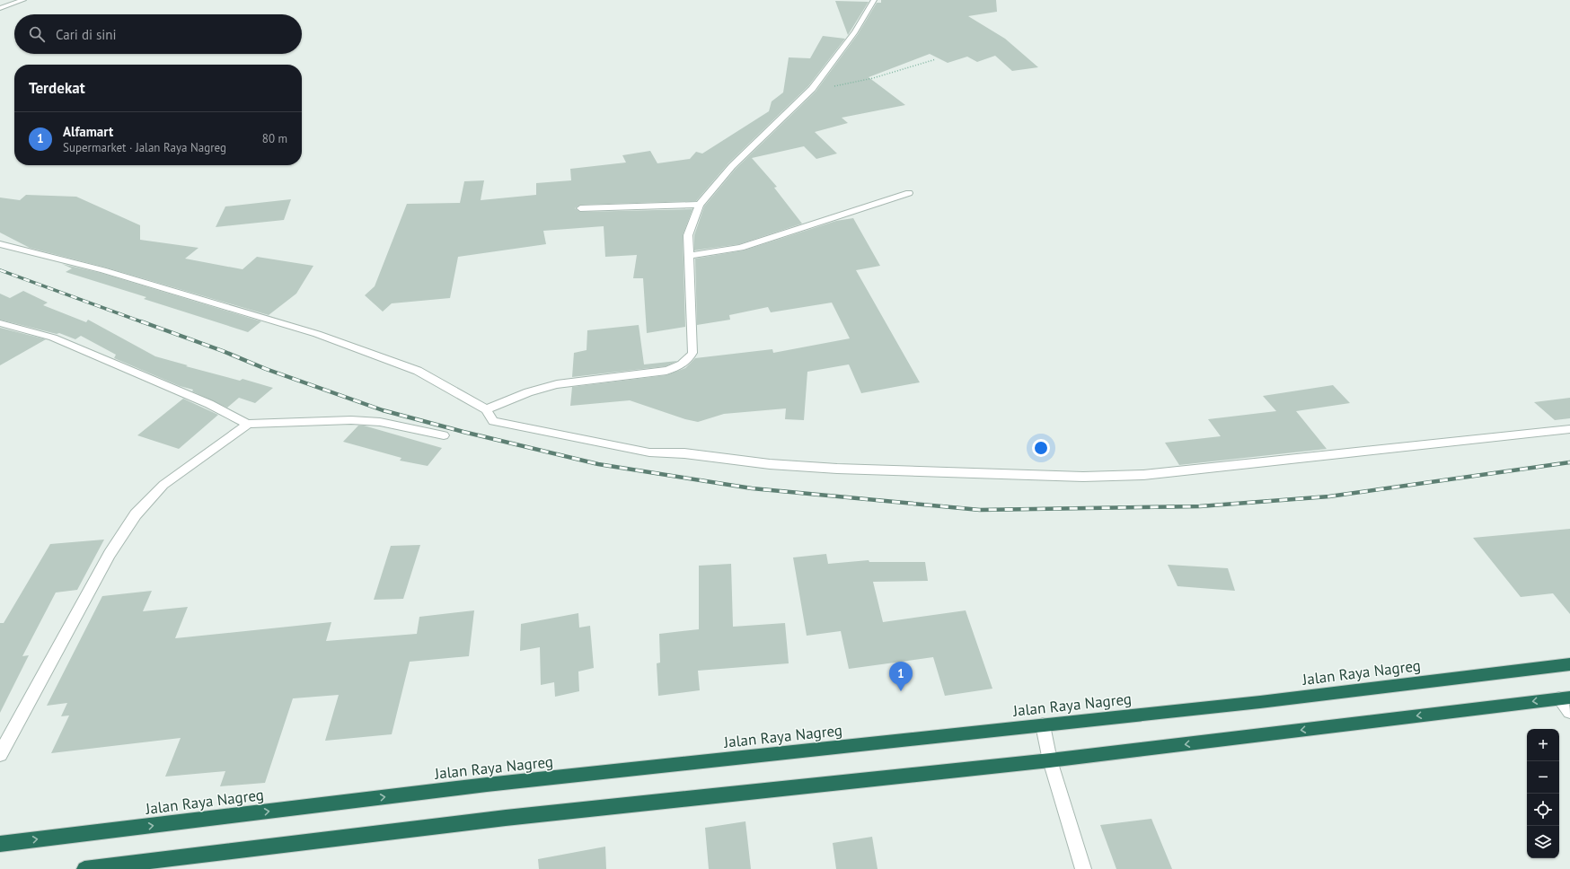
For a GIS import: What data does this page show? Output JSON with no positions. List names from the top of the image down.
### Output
{
  "streets": {
    "highway": ["Jalan Raya Nagreg"]
  },
  "page": {
    "search": "Cari di sini",
    "heading": "Terdekat",
    "list": [
      {
        "mark": "1",
        "name": "Alfamart",
        "note": "Supermarket · Jalan Raya Nagreg",
        "value": "80 m"
      }
    ],
    "pins": "1",
    "map_buttons": ["+", "−"]
  }
}
